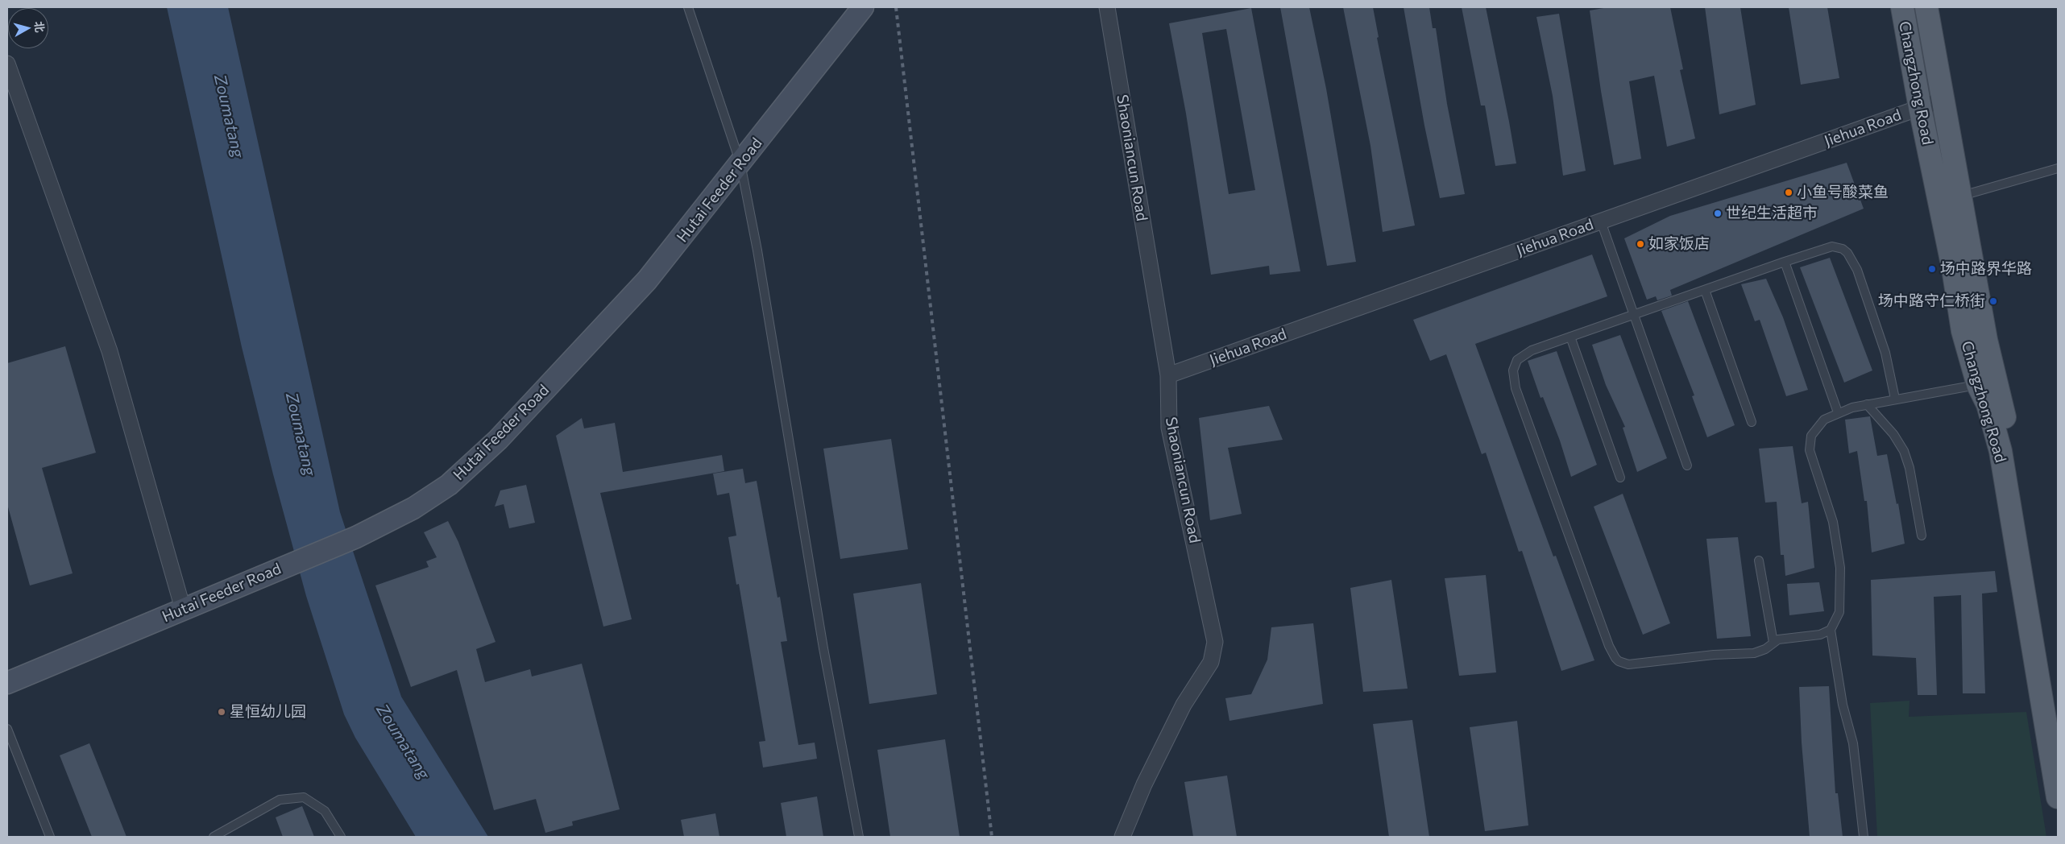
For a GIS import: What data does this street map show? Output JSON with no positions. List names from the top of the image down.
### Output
{
  "streets": {
    "main road": ["Changzhong Road"],
    "street": ["Jiehua Road", "Shaoniancun Road", "Hutai Feeder Road"]
  },
  "crossings": [
    ["Changzhong Road", "Jiehua Road"],
    ["Jiehua Road", "Shaoniancun Road"]
  ],
  "water": ["Zoumatang"],
  "places": [
    "小鱼号酸菜鱼",
    "世纪生活超市",
    "如家饭店",
    "场中路界华路",
    "场中路守仁桥街",
    "星恒幼儿园"
  ],
  "north": "right"
}
